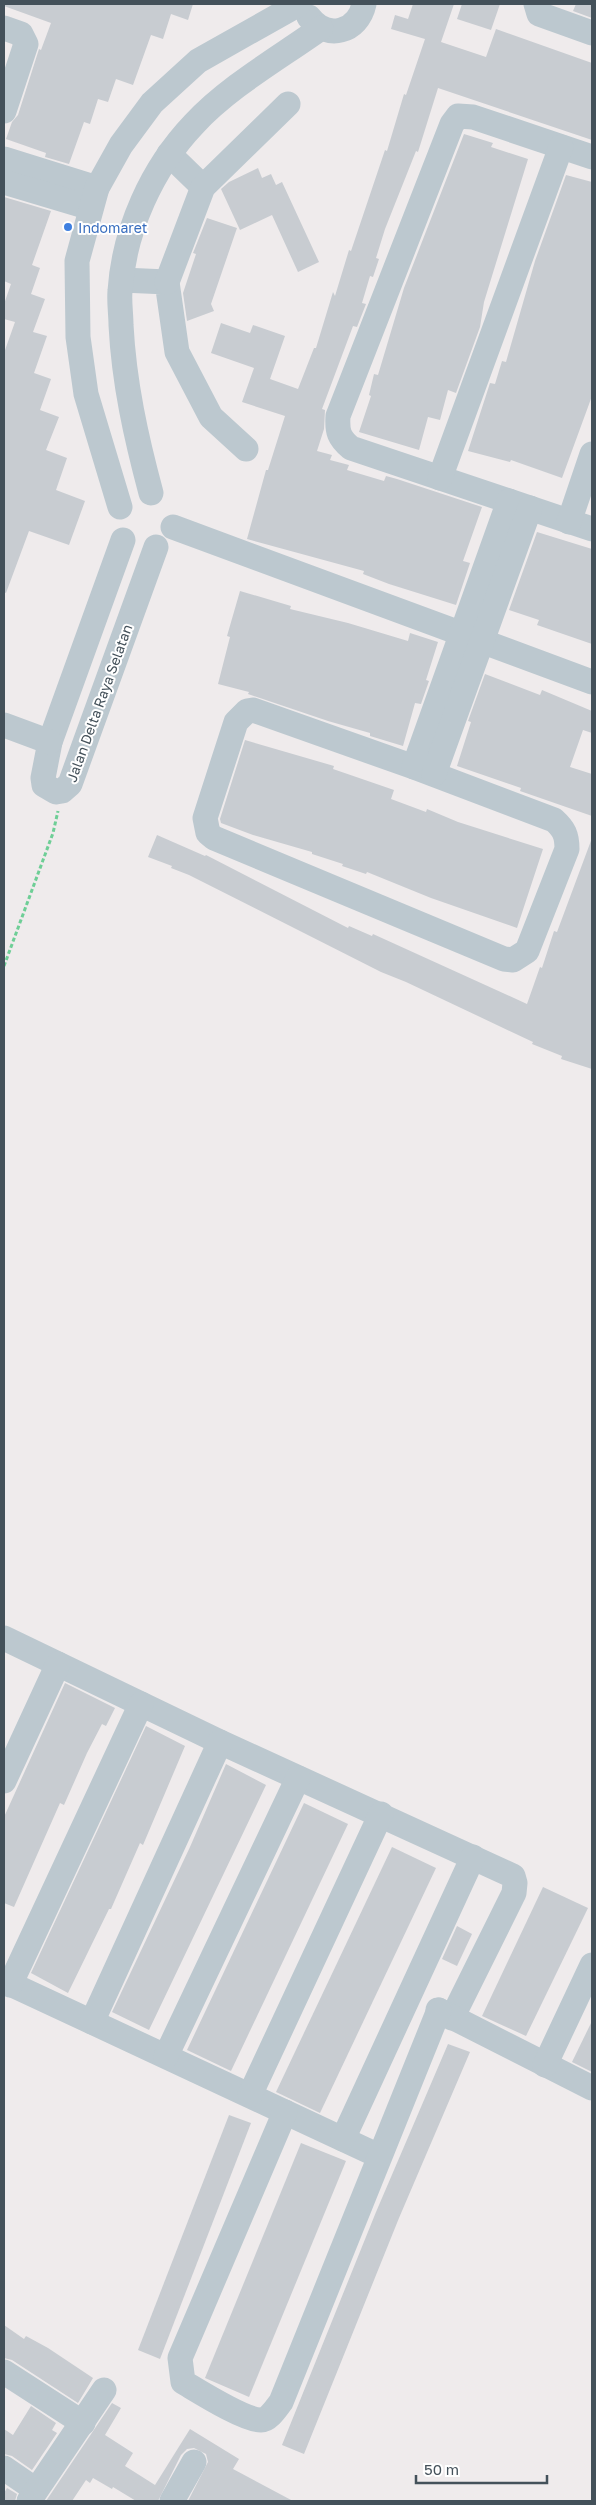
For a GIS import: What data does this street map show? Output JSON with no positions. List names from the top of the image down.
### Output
{
  "streets": {
    "street": ["Jalan Delta Raya Selatan"]
  },
  "places": ["Indomaret"],
  "scale_bar": "50 m"
}
